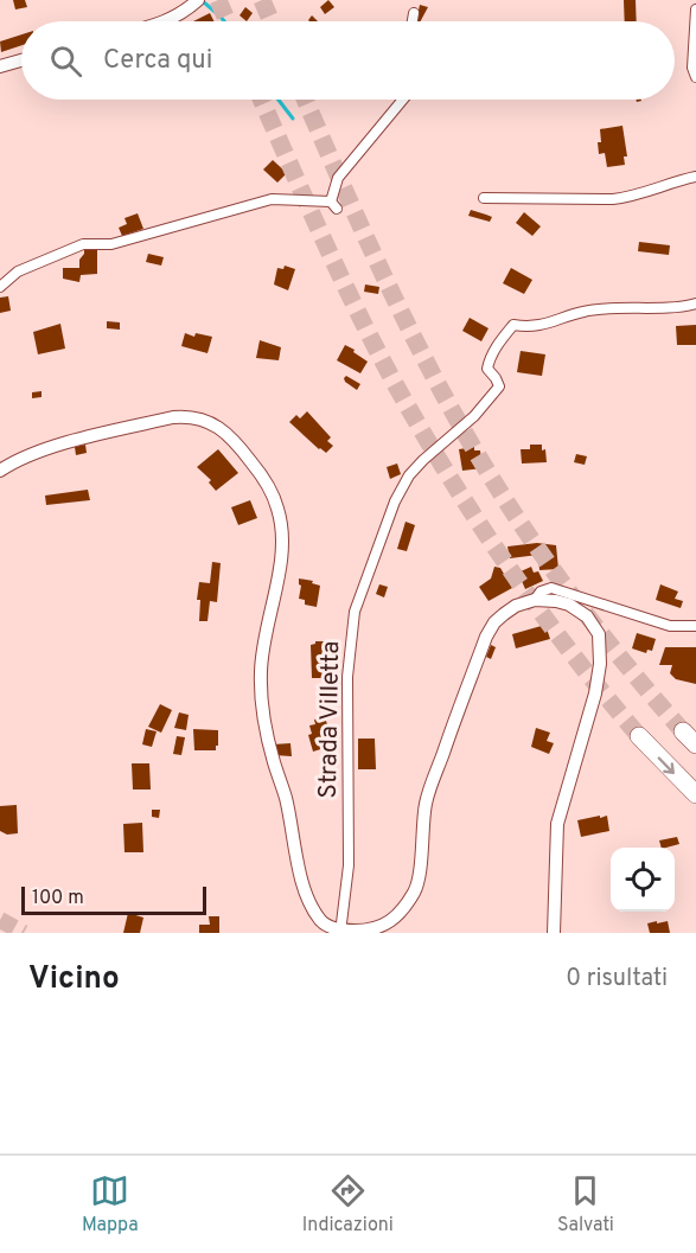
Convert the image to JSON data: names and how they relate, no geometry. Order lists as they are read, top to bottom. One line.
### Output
{"streets":{"street":["Strada Villetta"]},"scale_bar":"100 m","page":{"search":"Cerca qui","scale":"100 m","heading":["Vicino","0 risultati"],"nav":["Mappa","Indicazioni","Salvati"]}}
